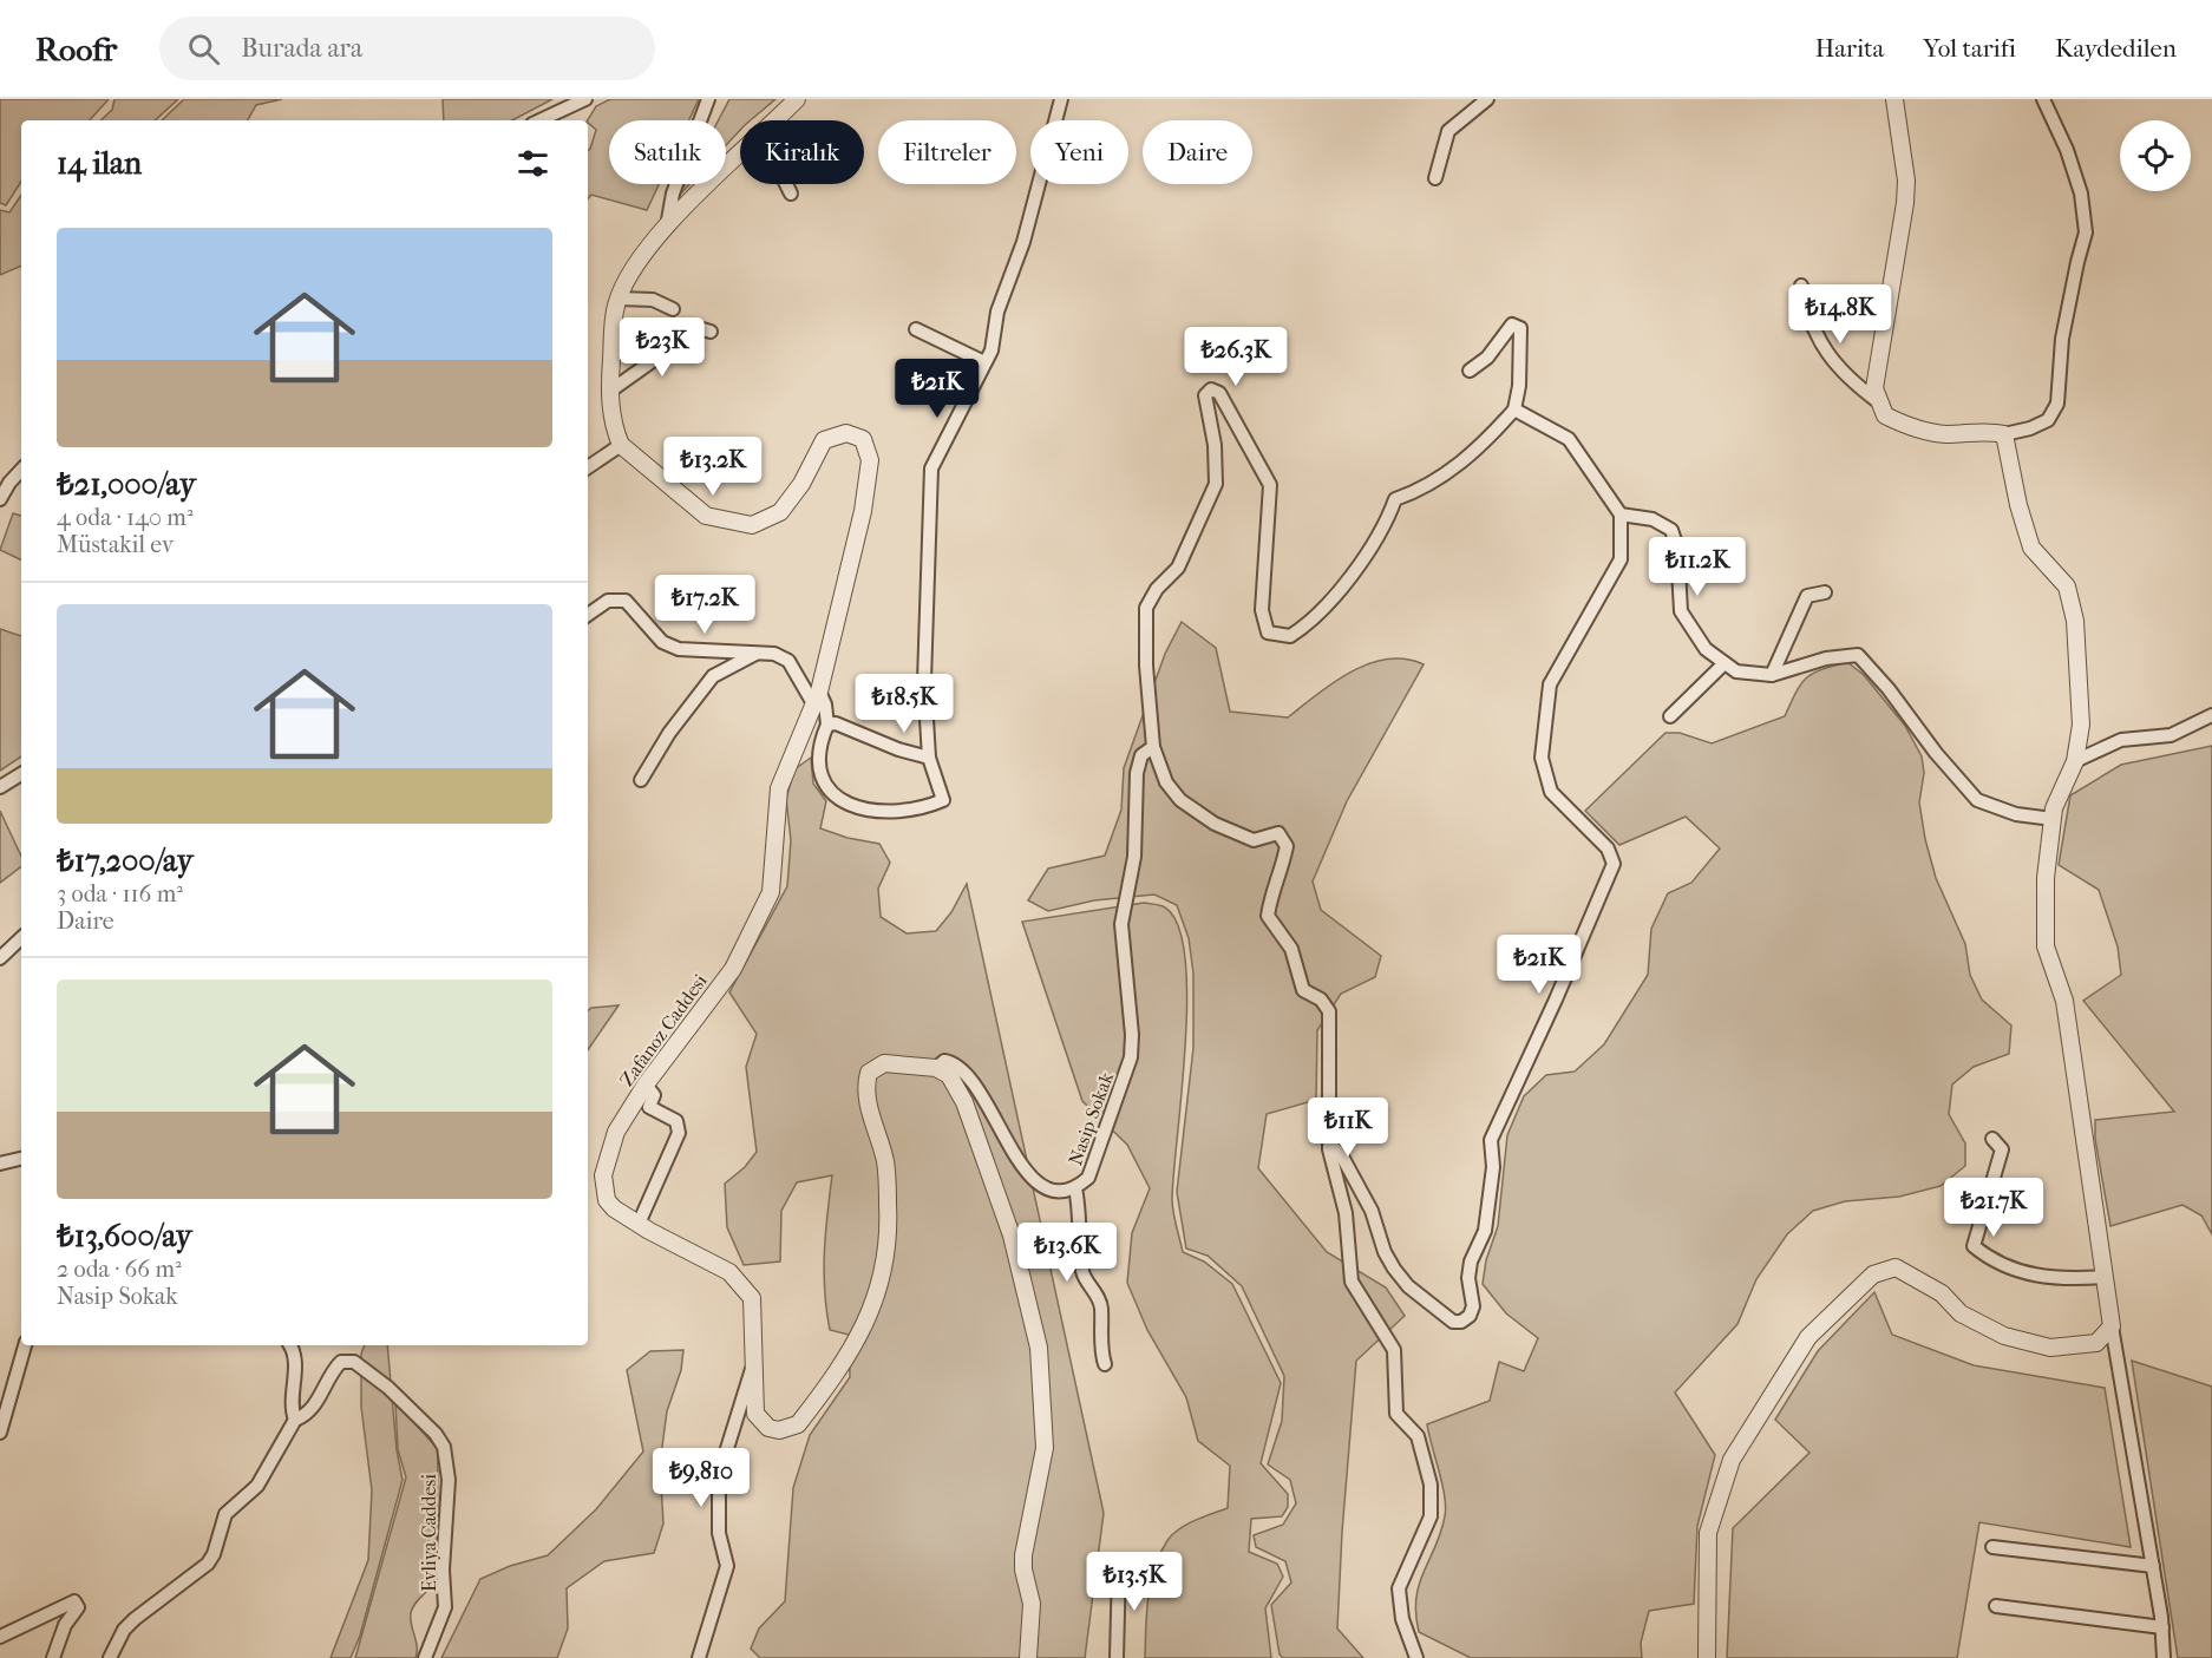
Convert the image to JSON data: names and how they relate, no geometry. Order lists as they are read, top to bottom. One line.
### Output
{"streets":{"street":["Zafanoz Caddesi","Nasip Sokak","Evliya Caddesi"]},"page":{"header":"Roofr","search":"Burada ara","nav":["Harita","Yol tarifi","Kaydedilen"],"chip":["Satılık","Kiralık","Filtreler","Yeni","Daire"],"heading":"14 ilan","list":[{"name":"₺21,000/ay","note":"4 oda · 140 m² · Müstakil ev"},{"name":"₺17,200/ay","note":"3 oda · 116 m² · Daire"},{"name":"₺13,600/ay","note":"2 oda · 66 m² · Nasip Sokak"}],"price":["₺14.8K","₺23K","₺26.3K","₺21K","₺13.2K","₺11.2K","₺17.2K","₺18.5K","₺21K","₺11K","₺21.7K","₺13.6K","₺9,810","₺13.5K"]}}
